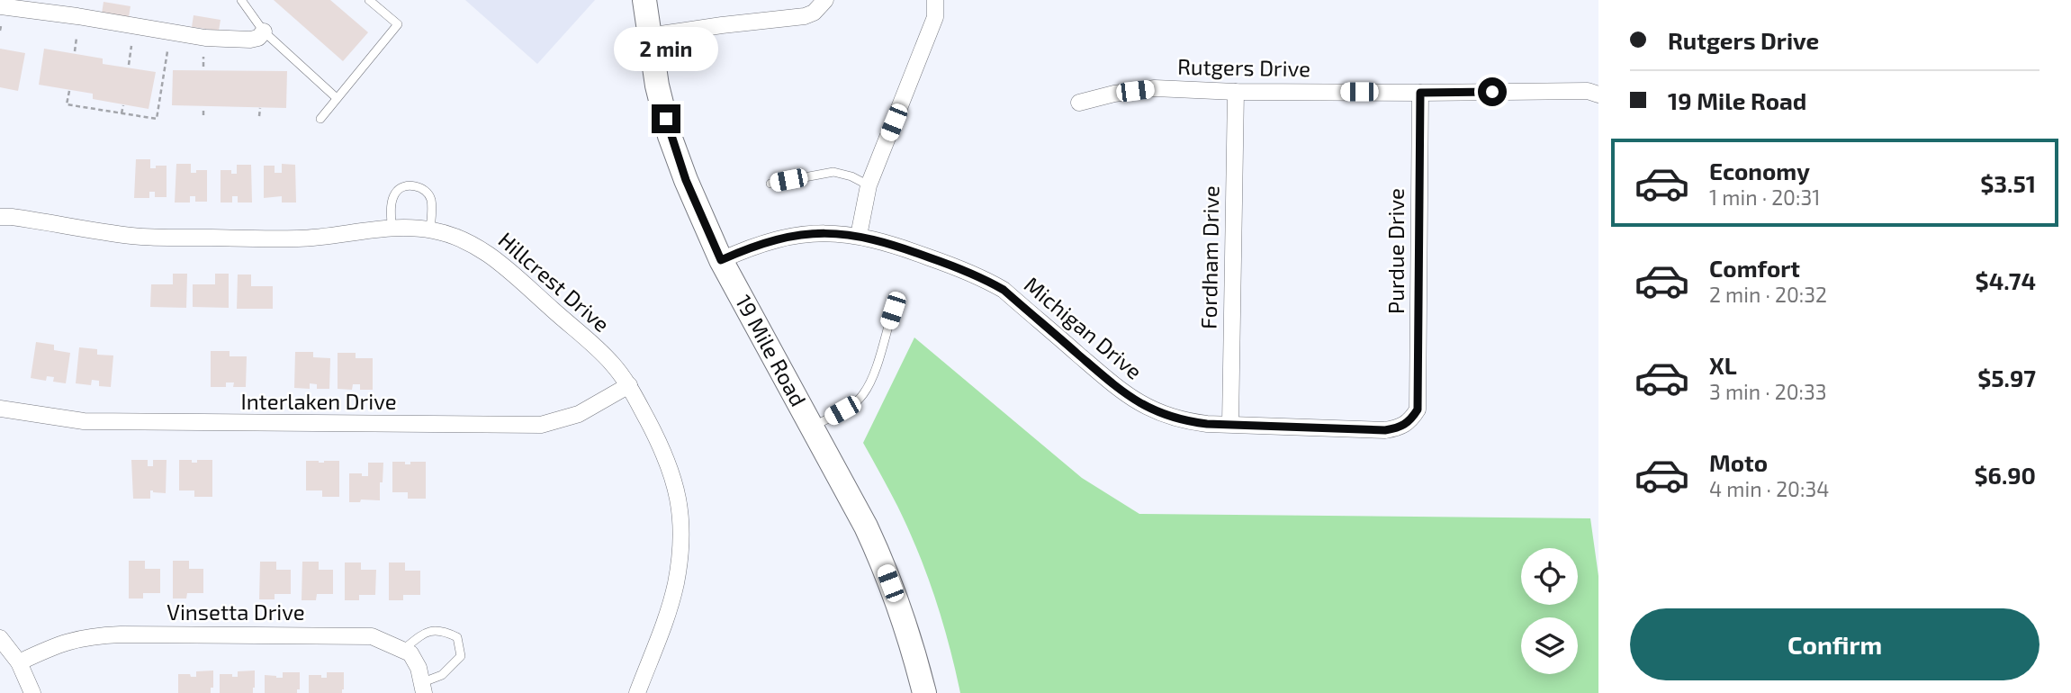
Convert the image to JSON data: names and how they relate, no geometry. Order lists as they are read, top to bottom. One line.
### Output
{"streets":{"street":["Rutgers Drive","Purdue Drive","Fordham Drive","Hillcrest Drive","Michigan Drive","19 Mile Road","Interlaken Drive","Vinsetta Drive"]},"crossings":[["Rutgers Drive","Purdue Drive"],["Rutgers Drive","Fordham Drive"],["Purdue Drive","Michigan Drive"],["Fordham Drive","Michigan Drive"],["Hillcrest Drive","Interlaken Drive"],["Michigan Drive","19 Mile Road"]],"page":{"banner":["Rutgers Drive","19 Mile Road"],"bubble":"2 min","list":[{"name":"Economy","note":"1 min · 20:31","value":"$3.51"},{"name":"Comfort","note":"2 min · 20:32","value":"$4.74"},{"name":"XL","note":"3 min · 20:33","value":"$5.97"},{"name":"Moto","note":"4 min · 20:34","value":"$6.90"}],"buttons":"Confirm"}}
